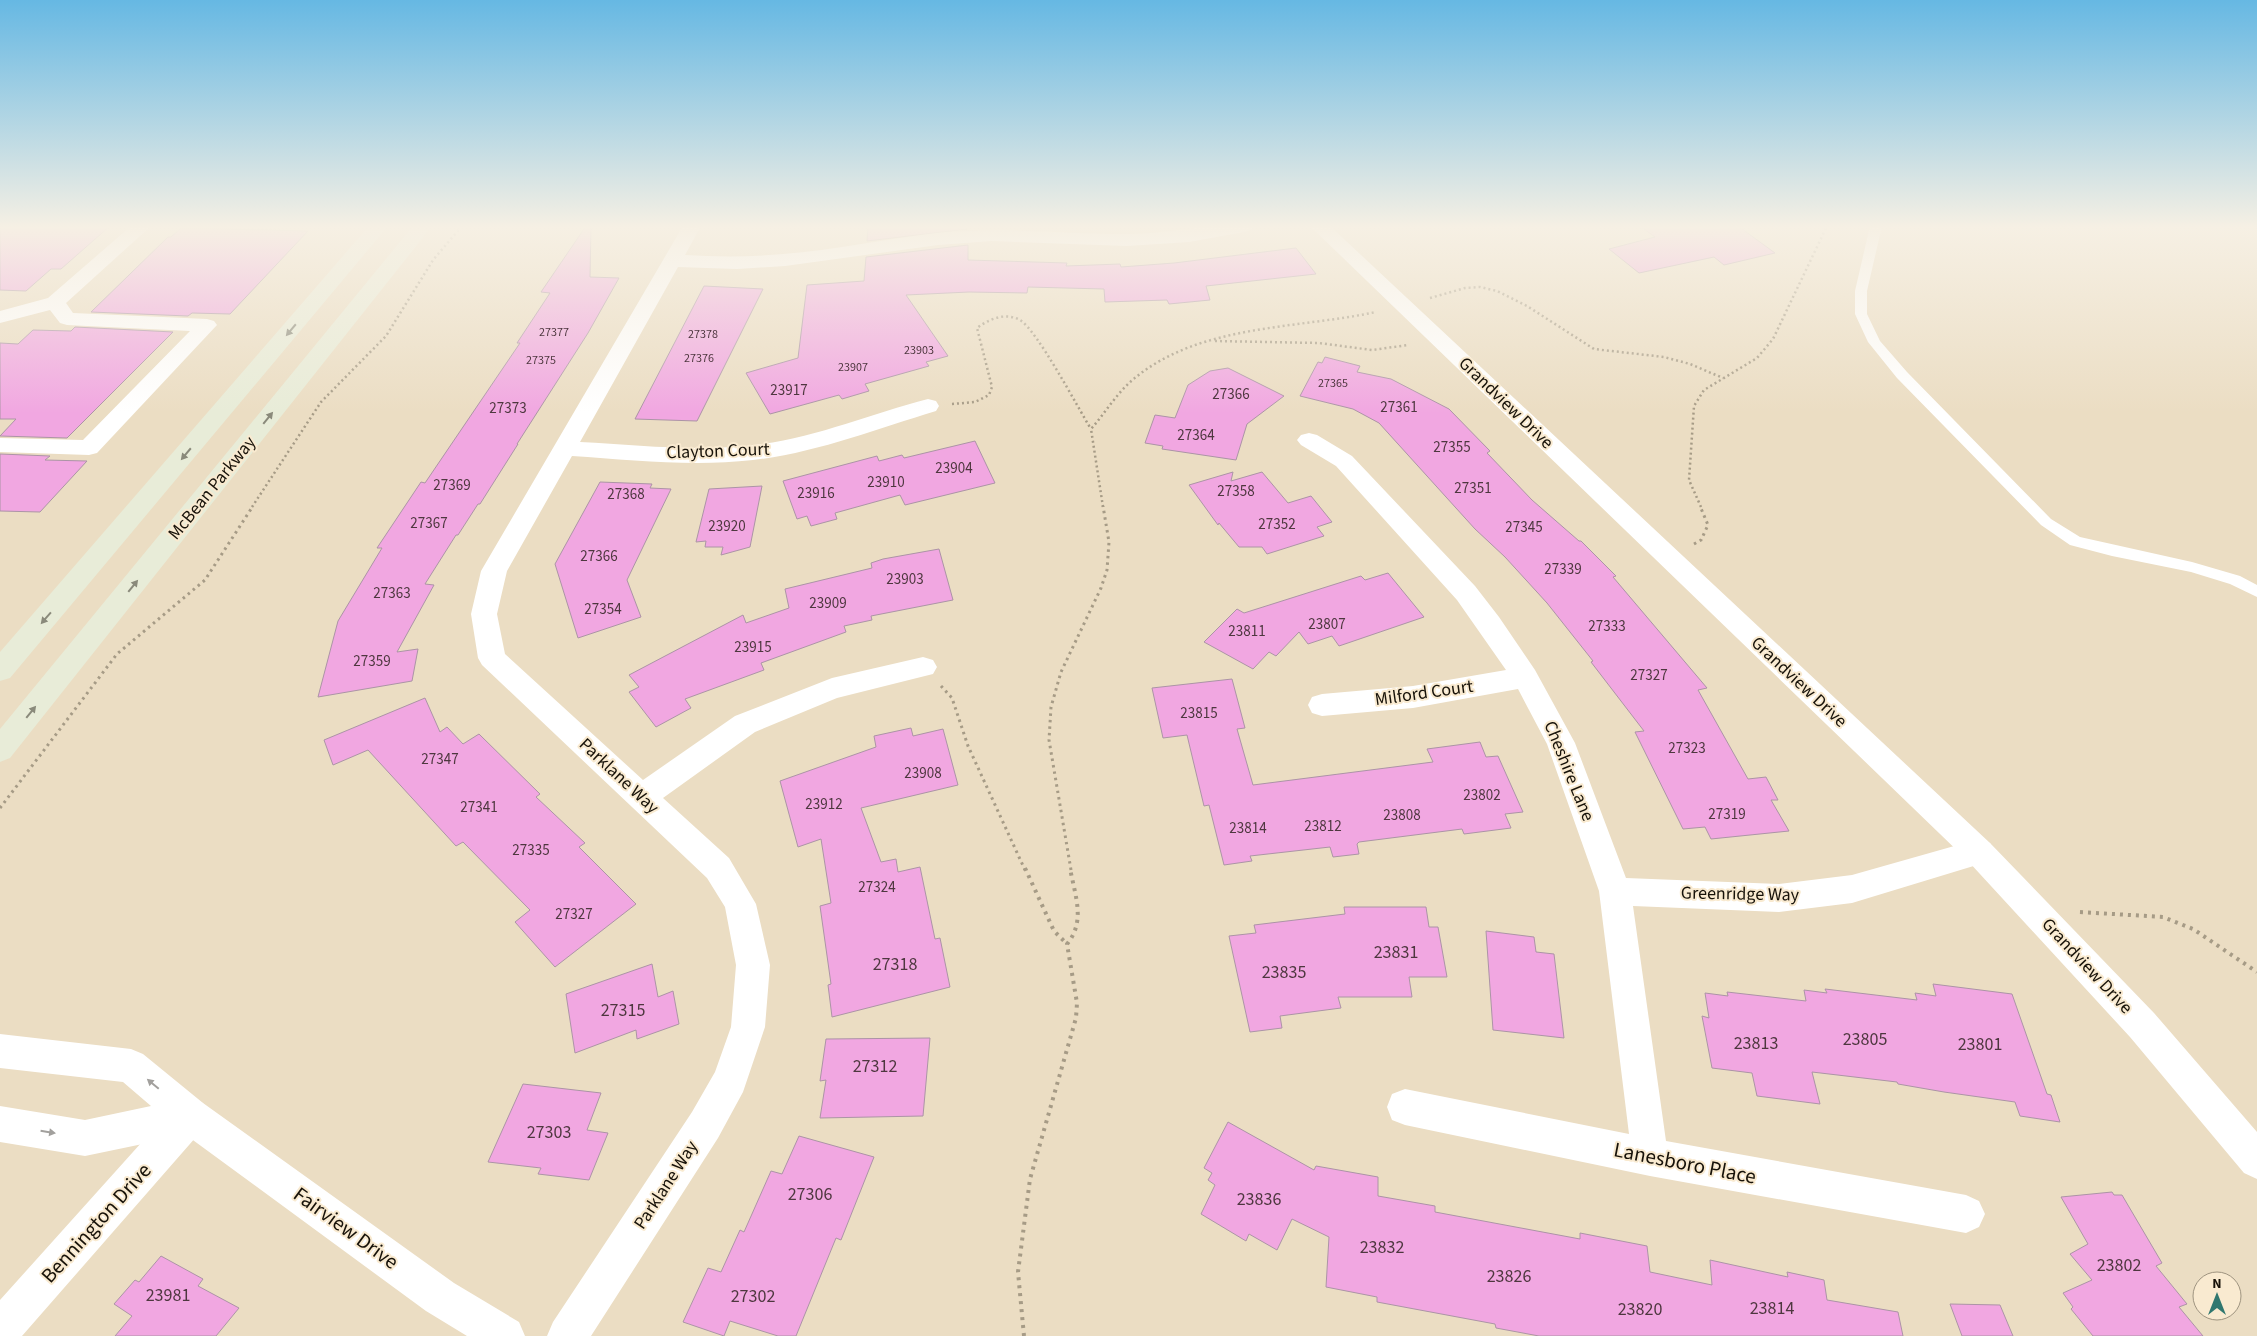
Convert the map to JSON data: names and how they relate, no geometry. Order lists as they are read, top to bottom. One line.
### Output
{"streets":{"main road":["McBean Parkway"],"street":["Grandview Drive","Clayton Court","Milford Court","Cheshire Lane","Parklane Way","Greenridge Way","Lanesboro Place","Bennington Drive","Fairview Drive"]},"crossings":[["Grandview Drive","Greenridge Way"],["Clayton Court","Parklane Way"],["Milford Court","Cheshire Lane"],["Cheshire Lane","Greenridge Way"],["Cheshire Lane","Lanesboro Place"],["Bennington Drive","Fairview Drive"]],"house_numbers":["27377","27378","23903","27376","27375","23907","27365","23917","27366","27361","27373","27364","27355","23904","23910","27369","27351","27358","23916","27368","27367","27352","23920","27345","27366","27339","23903","27363","23909","27354","23807","27333","23811","23915","27359","27327","23815","27323","27347","23908","23802","23912","27341","27319","23808","23812","23814","27335","27324","27327","23831","27318","23835","27315","23805","23813","23801","27312","27303","27306","23836","23832","23802","23826","23981","27302","23814","23820"],"north":"top"}
